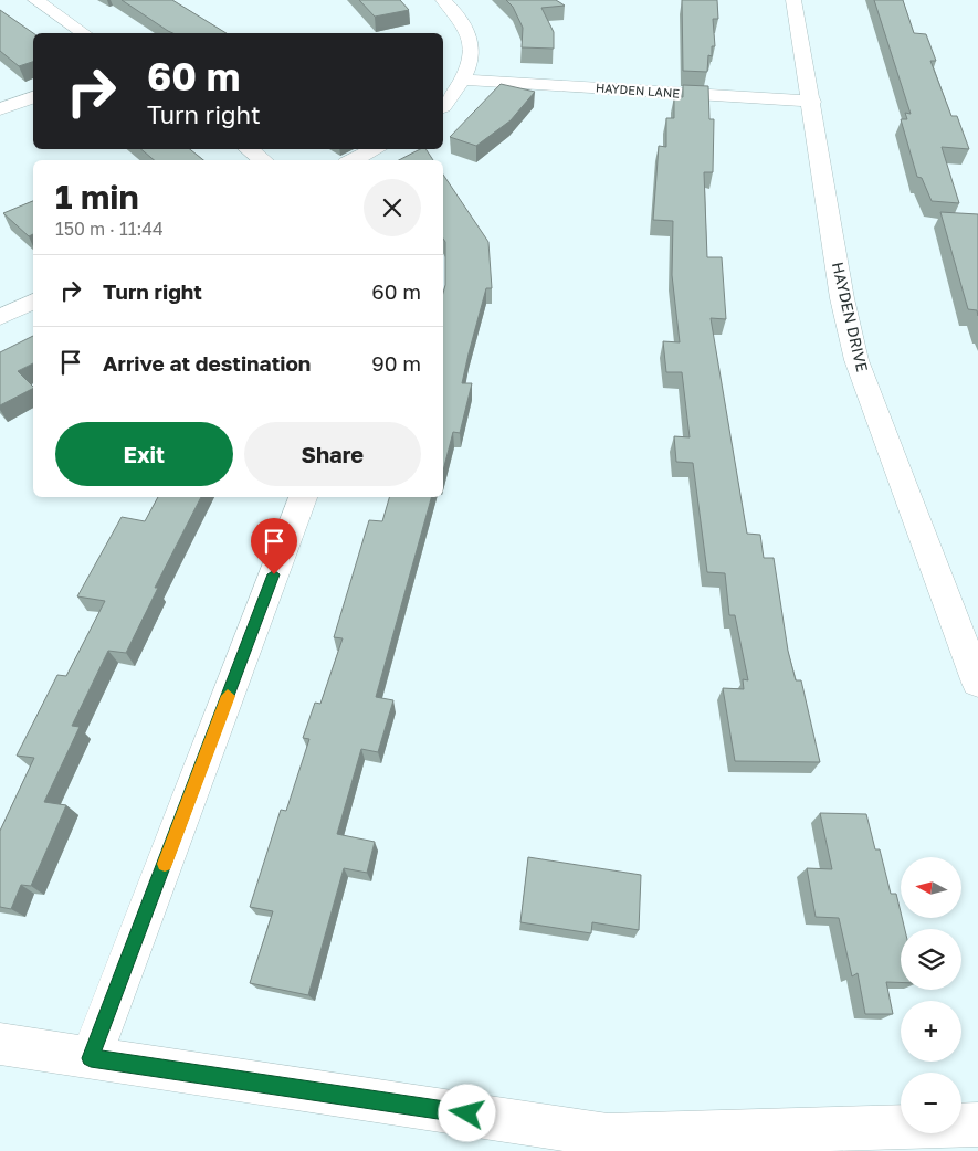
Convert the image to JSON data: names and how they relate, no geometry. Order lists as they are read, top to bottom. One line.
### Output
{"streets":{"street":["HAYDEN LANE","HAYDEN DRIVE"]},"crossings":[["HAYDEN LANE","HAYDEN DRIVE"]],"north":"left","page":{"turn":["60 m","Turn right"],"heading":["1 min","150 m · 11:44"],"list":[{"name":"Turn right","value":"60 m"},{"name":"Arrive at destination","value":"90 m"}],"buttons":["Exit","Share"],"map_buttons":["+","−"]}}
